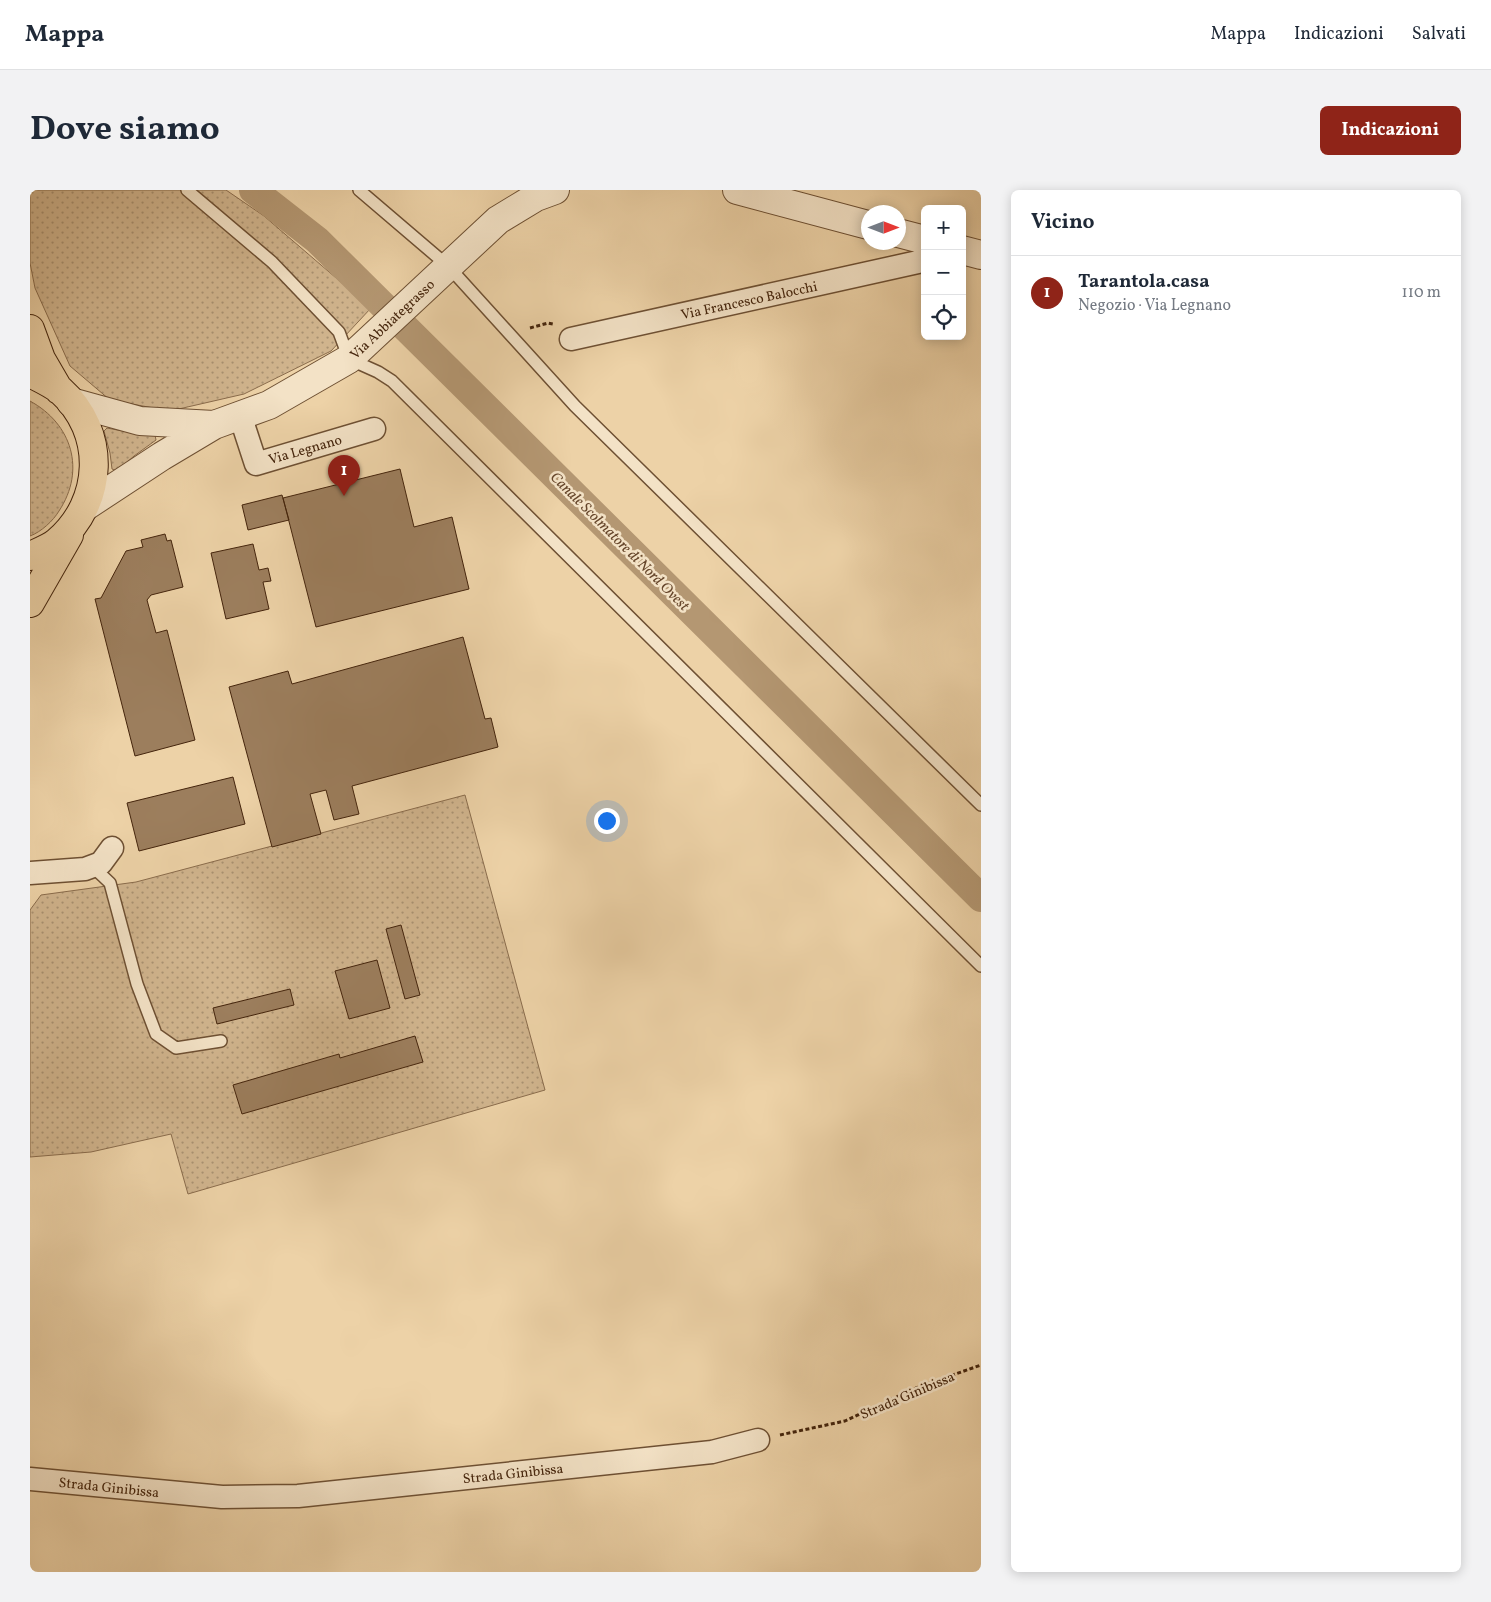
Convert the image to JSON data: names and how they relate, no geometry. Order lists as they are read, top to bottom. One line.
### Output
{"streets":{"street":["Via Francesco Balocchi","Via Abbiategrasso","Via Legnano","Strada Ginibissa"]},"crossings":[["Via Abbiategrasso","Via Legnano"]],"water":["Canale Scolmatore di Nord Ovest"],"north":"right","page":{"header":"Mappa","nav":["Mappa","Indicazioni","Salvati"],"title":"Dove siamo","buttons":"Indicazioni","heading":"Vicino","map_buttons":["+","−"],"list":[{"mark":"1","name":"Tarantola.casa","note":"Negozio · Via Legnano","value":"110 m"}],"pins":"1"}}
